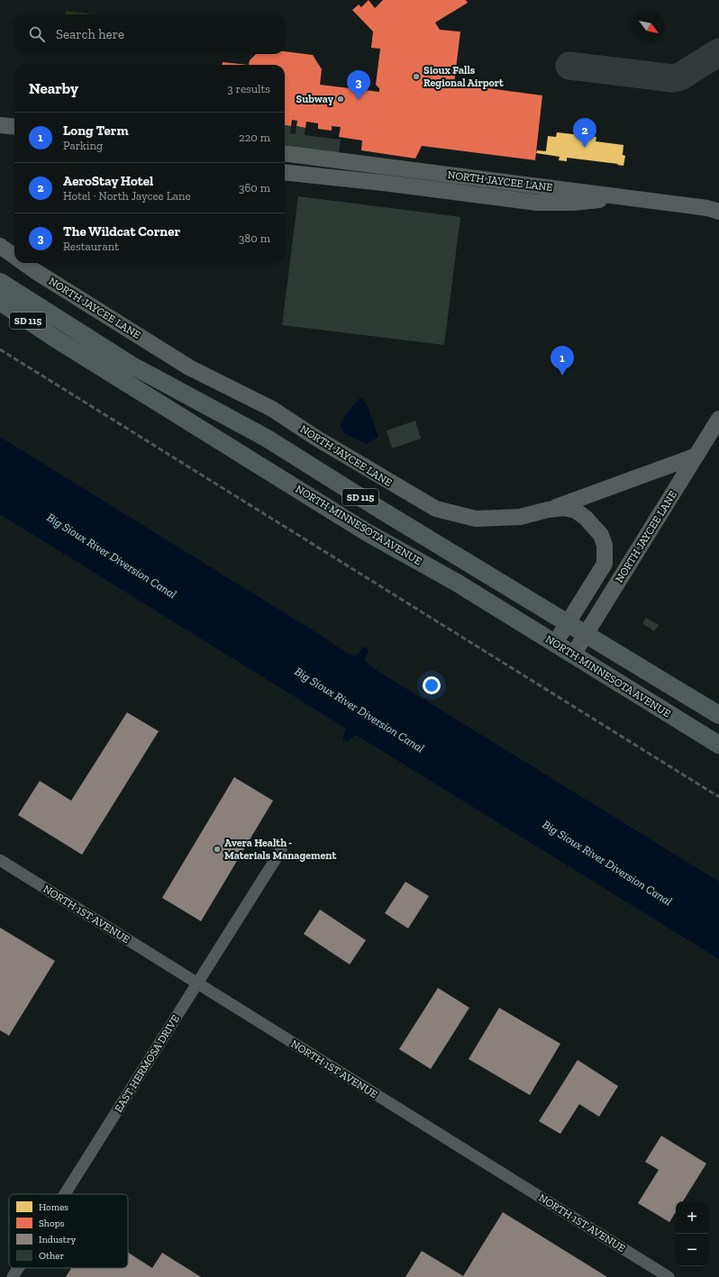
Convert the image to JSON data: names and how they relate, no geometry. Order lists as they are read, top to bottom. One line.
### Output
{"streets":{"main road":["NORTH JAYCEE LANE","SD 115","NORTH MINNESOTA AVENUE"],"street":["NORTH 1ST AVENUE","EAST HERMOSA DRIVE"]},"crossings":[["NORTH JAYCEE LANE","SD 115"],["NORTH JAYCEE LANE","NORTH MINNESOTA AVENUE"],["NORTH 1ST AVENUE","EAST HERMOSA DRIVE"]],"water":["Big Sioux River Diversion Canal"],"places":["Sioux Falls Regional Airport","Subway","Avera Health - Materials Management"],"legend":["Homes","Shops","Industry","Other"],"north":"bottom right","page":{"search":"Search here","heading":["Nearby","3 results"],"pins":["3","2","1"],"list":[{"mark":"1","name":"Long Term","note":"Parking","value":"220 m"},{"mark":"2","name":"AeroStay Hotel","note":"Hotel · North Jaycee Lane","value":"360 m"},{"mark":"3","name":"The Wildcat Corner","note":"Restaurant","value":"380 m"}],"map_buttons":["+","−"]}}
